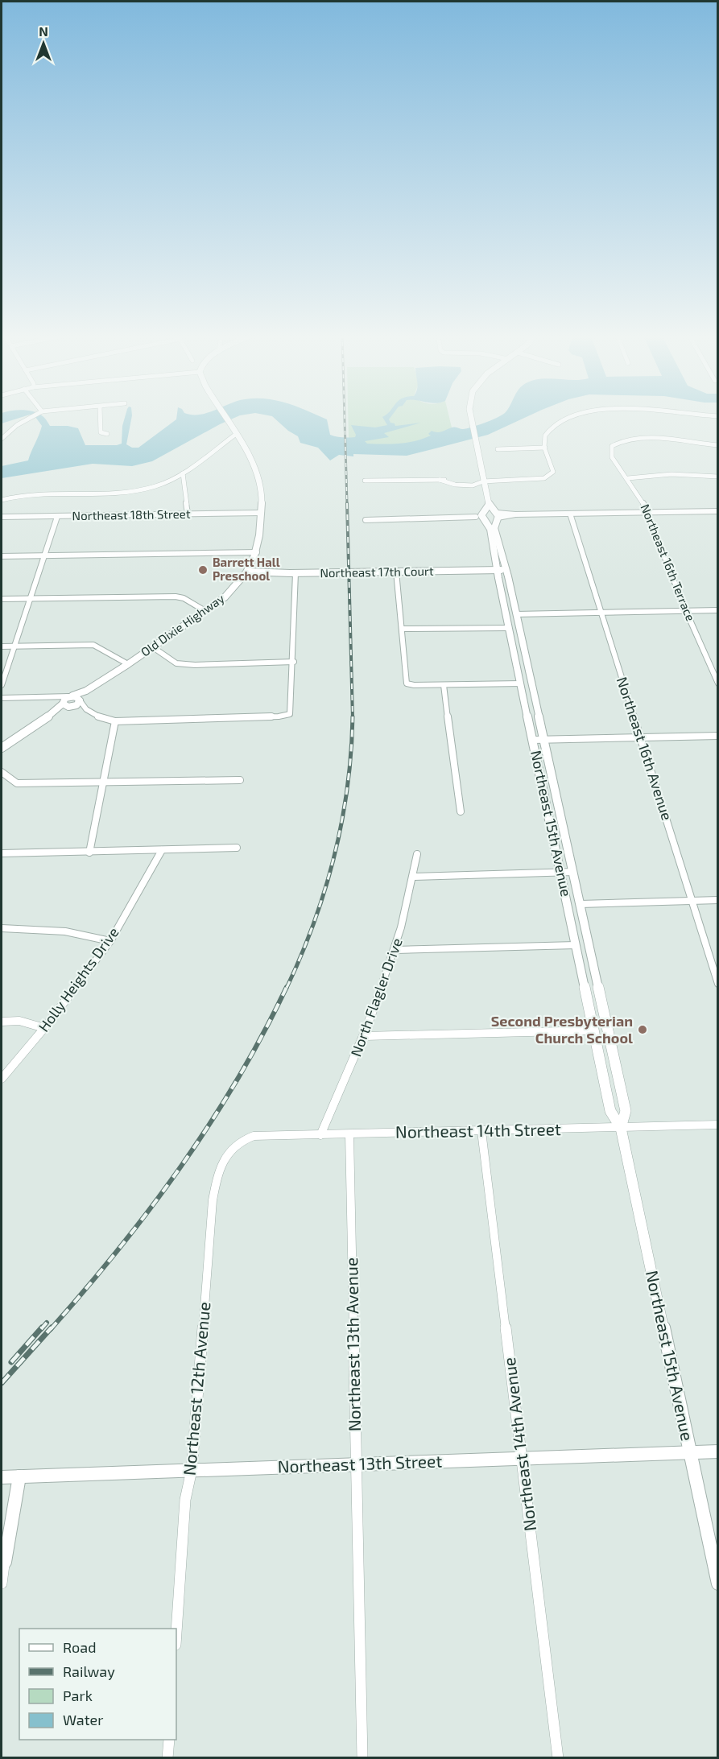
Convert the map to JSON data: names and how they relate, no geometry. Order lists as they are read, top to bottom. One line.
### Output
{"streets":{"street":["Northeast 18th Street","Northeast 16th Terrace","Northeast 17th Court","Old Dixie Highway","Northeast 16th Avenue","Northeast 15th Avenue","Holly Heights Drive","North Flagler Drive","Northeast 14th Street","Northeast 13th Avenue","Northeast 12th Avenue","Northeast 14th Avenue","Northeast 13th Street"]},"crossings":[["Northeast 18th Street","Old Dixie Highway"],["Northeast 17th Court","Old Dixie Highway"],["Northeast 17th Court","Northeast 15th Avenue"],["Northeast 15th Avenue","Northeast 14th Street"],["Northeast 15th Avenue","Northeast 13th Street"],["North Flagler Drive","Northeast 14th Street"],["Northeast 14th Street","Northeast 13th Avenue"],["Northeast 14th Street","Northeast 12th Avenue"],["Northeast 14th Street","Northeast 14th Avenue"],["Northeast 13th Avenue","Northeast 13th Street"],["Northeast 12th Avenue","Northeast 13th Street"],["Northeast 14th Avenue","Northeast 13th Street"]],"places":["Barrett Hall Preschool","Second Presbyterian Church School"],"legend":["Road","Railway","Park","Water"],"north":"top"}
